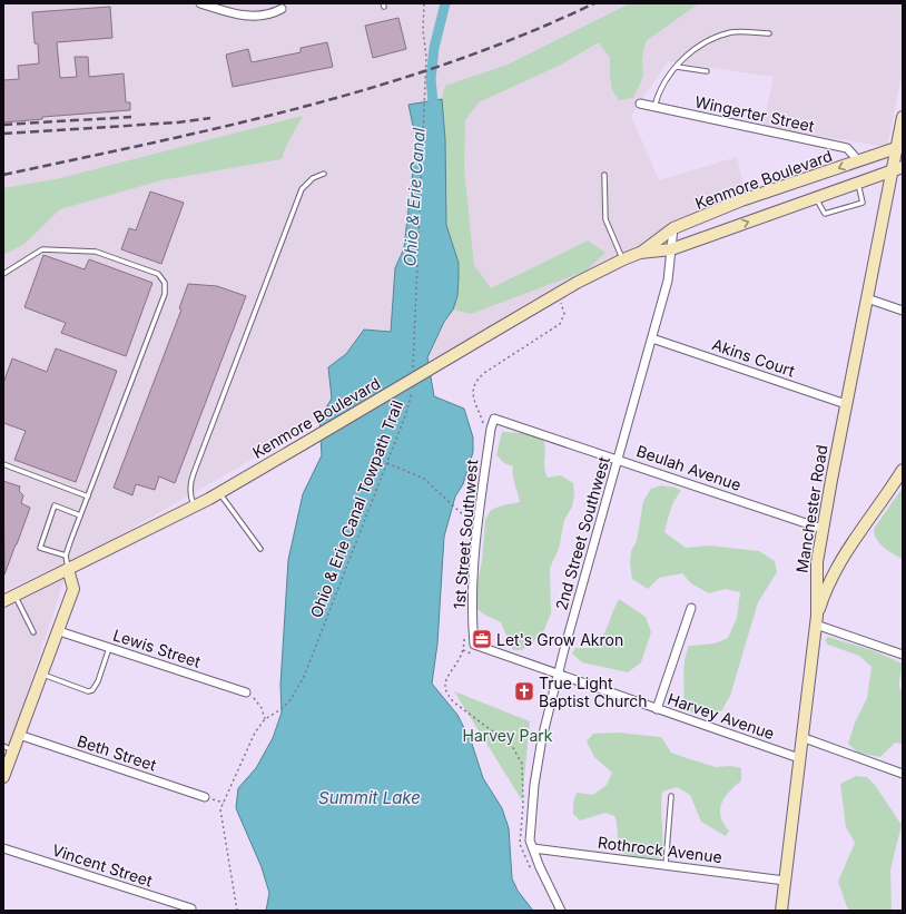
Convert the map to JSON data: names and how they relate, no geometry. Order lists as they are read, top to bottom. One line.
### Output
{"streets":{"main road":["Kenmore Boulevard","Manchester Road"],"street":["Wingerter Street","Akins Court","Beulah Avenue","2nd Street Southwest","1st Street Southwest","Lewis Street","Harvey Avenue","Beth Street","Rothrock Avenue","Vincent Street"],"path":["Ohio & Erie Canal Towpath Trail"]},"crossings":[["Wingerter Street","Kenmore Boulevard"],["Kenmore Boulevard","Manchester Road"],["Kenmore Boulevard","2nd Street Southwest"],["Akins Court","Manchester Road"],["Akins Court","2nd Street Southwest"],["Beulah Avenue","Manchester Road"],["Beulah Avenue","2nd Street Southwest"],["Beulah Avenue","1st Street Southwest"],["Manchester Road","Harvey Avenue"],["Manchester Road","Rothrock Avenue"],["2nd Street Southwest","Harvey Avenue"],["2nd Street Southwest","Rothrock Avenue"],["1st Street Southwest","Harvey Avenue"]],"water":["Ohio & Erie Canal","Summit Lake"],"parks":["Harvey Park"],"places":{"office":["Let's Grow Akron"],"church":["True Light Baptist Church"]}}
